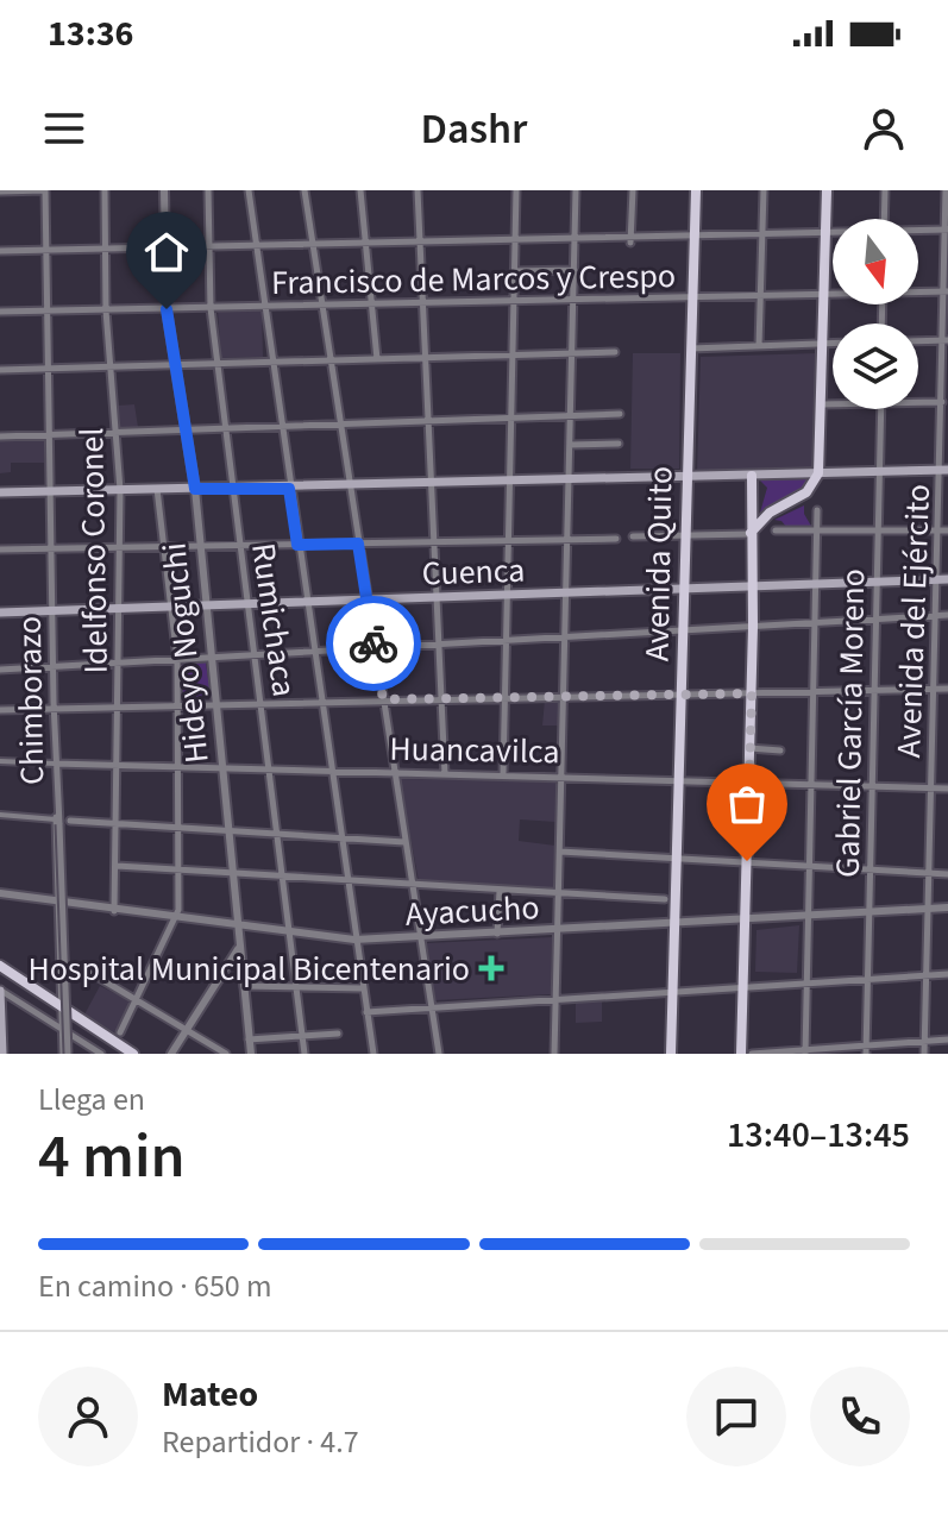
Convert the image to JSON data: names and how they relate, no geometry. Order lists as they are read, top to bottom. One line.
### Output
{"streets":{"main road":["Avenida Quito","Cuenca"],"street":["Francisco de Marcos y Crespo","Idelfonso Coronel","Rumichaca","Avenida del Ejército","Hideyo Noguchi","Chimborazo","Gabriel García Moreno","Huancavilca","Ayacucho"]},"crossings":[["Francisco de Marcos y Crespo","Idelfonso Coronel"],["Francisco de Marcos y Crespo","Avenida Quito"],["Francisco de Marcos y Crespo","Rumichaca"],["Francisco de Marcos y Crespo","Avenida del Ejército"],["Francisco de Marcos y Crespo","Hideyo Noguchi"],["Francisco de Marcos y Crespo","Chimborazo"],["Idelfonso Coronel","Cuenca"],["Idelfonso Coronel","Huancavilca"],["Idelfonso Coronel","Ayacucho"],["Avenida Quito","Cuenca"],["Avenida Quito","Huancavilca"],["Avenida Quito","Ayacucho"],["Cuenca","Rumichaca"],["Cuenca","Avenida del Ejército"],["Cuenca","Hideyo Noguchi"],["Cuenca","Chimborazo"],["Cuenca","Gabriel García Moreno"],["Rumichaca","Huancavilca"],["Rumichaca","Ayacucho"],["Avenida del Ejército","Huancavilca"],["Avenida del Ejército","Ayacucho"],["Hideyo Noguchi","Huancavilca"],["Hideyo Noguchi","Ayacucho"],["Chimborazo","Huancavilca"],["Chimborazo","Ayacucho"],["Gabriel García Moreno","Huancavilca"],["Gabriel García Moreno","Ayacucho"]],"places":{"health":["Hospital Municipal Bicentenario"]},"north":"bottom","page":{"status":"13:36","header":"Dashr","heading":["4 min","Llega en","13:40–13:45"],"panel":["Mateo","Repartidor · 4.7"],"bar":"En camino · 650 m"}}
